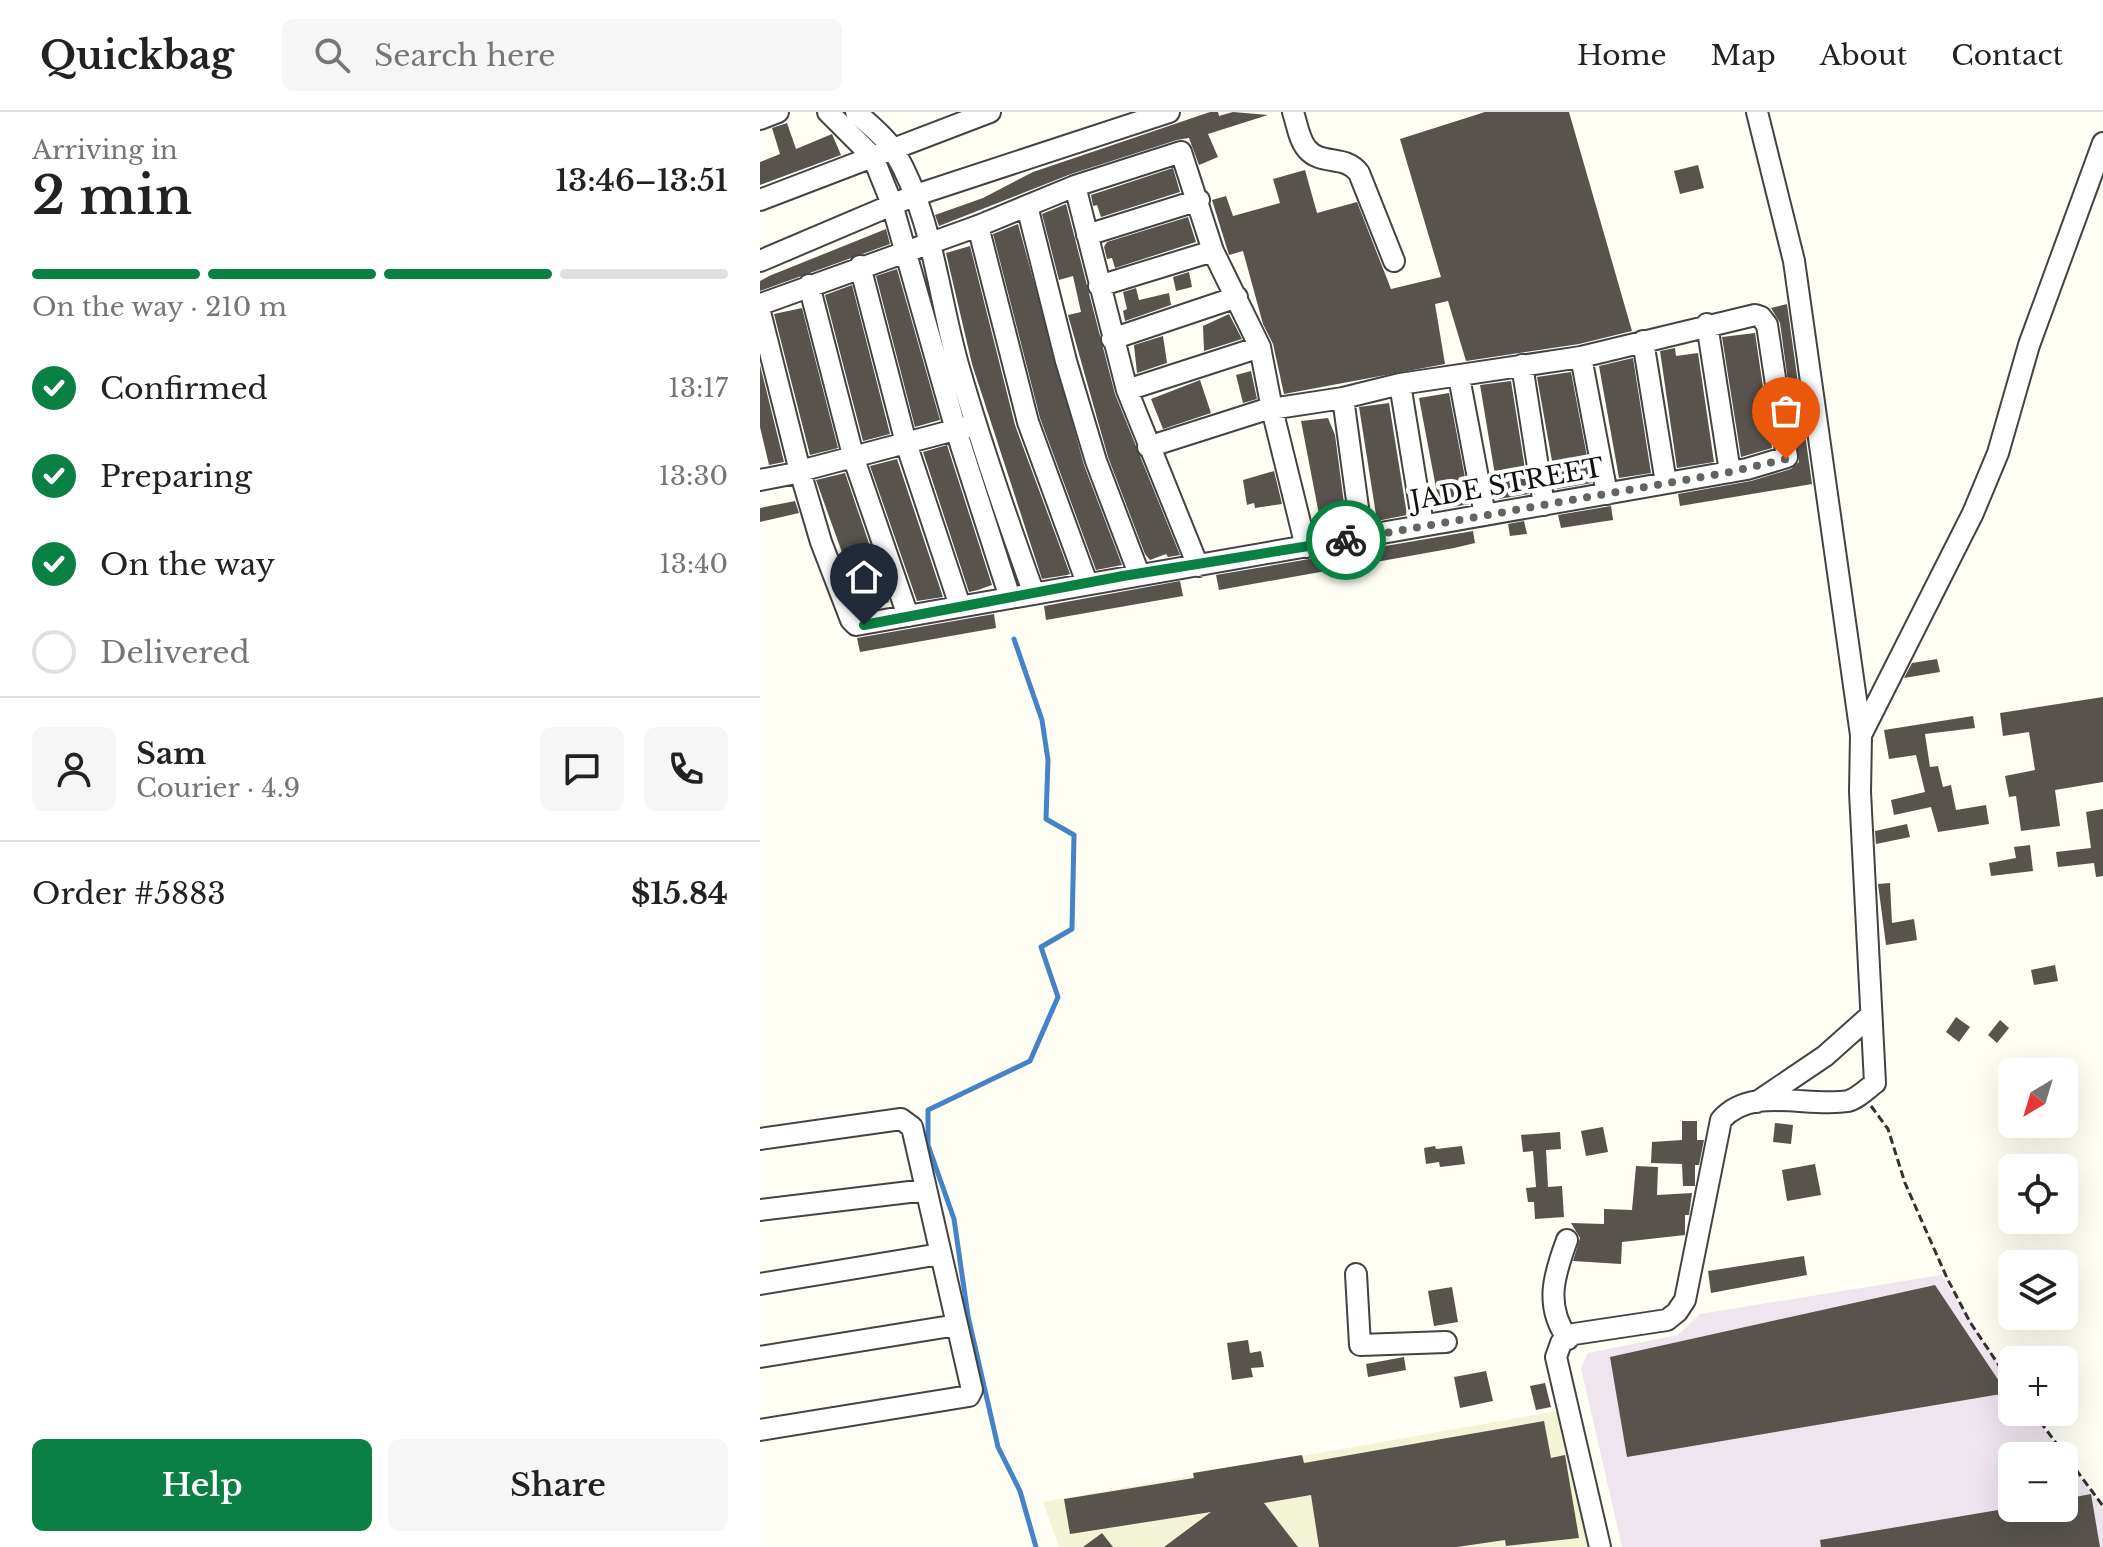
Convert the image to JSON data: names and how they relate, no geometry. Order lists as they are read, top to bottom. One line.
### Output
{"streets":{"street":["JADE STREET"]},"north":"bottom left","page":{"header":"Quickbag","search":"Search here","nav":["Home","Map","About","Contact"],"heading":["2 min","Arriving in","13:46–13:51"],"panel":["Sam","Courier · 4.9","Order #5883","$15.84"],"bar":"On the way · 210 m","list":[["Confirmed","13:17"],["Preparing","13:30"],["On the way","13:40"],"Delivered"],"map_buttons":["+","−"],"buttons":["Help","Share"]}}
